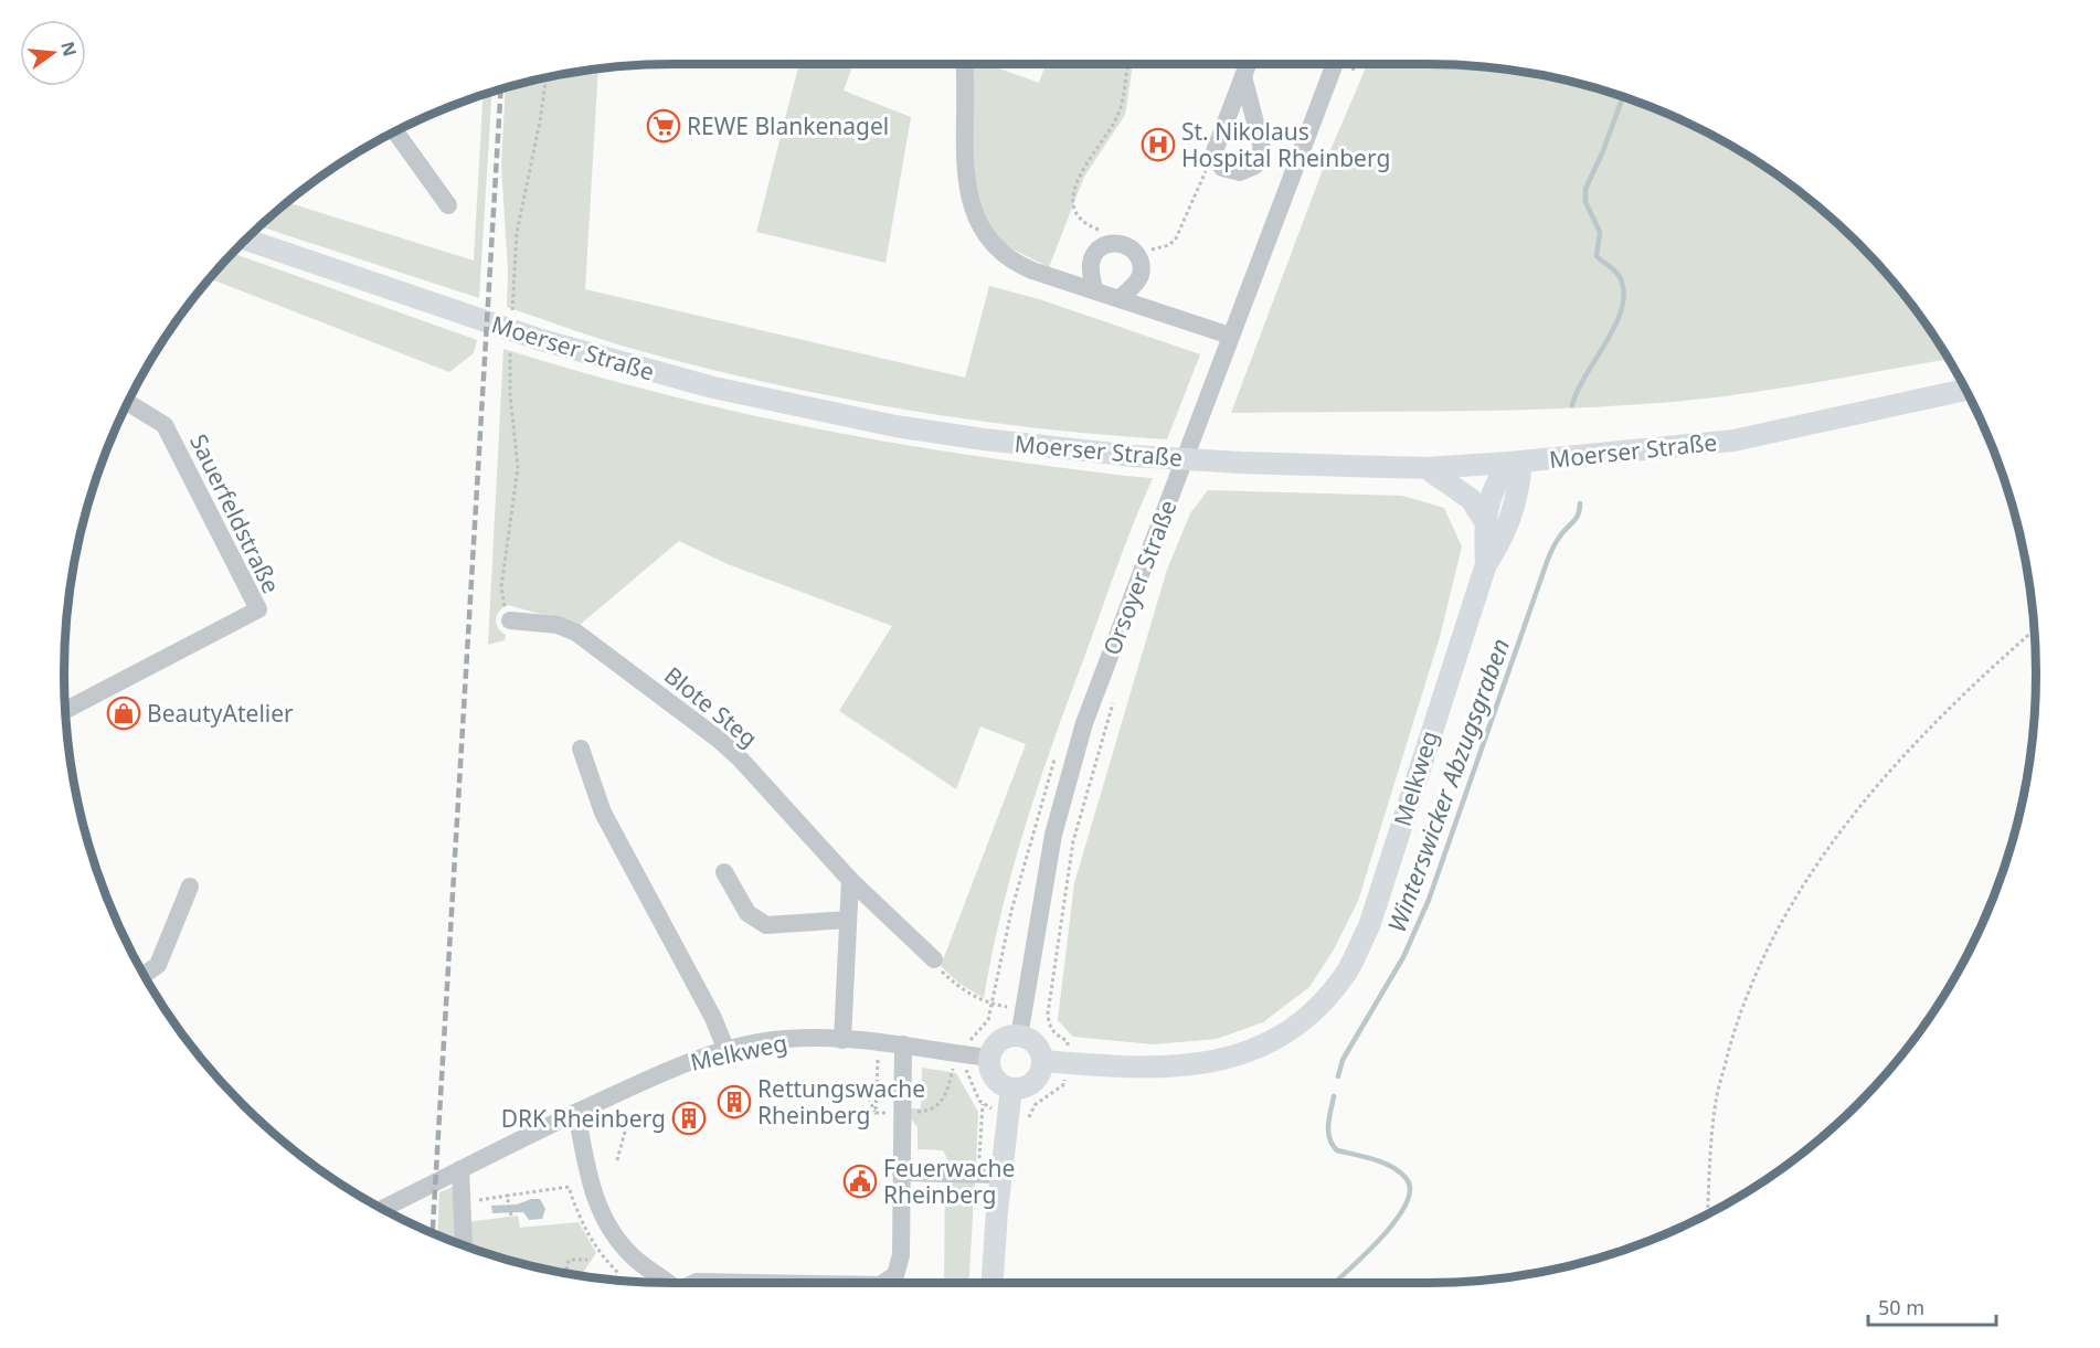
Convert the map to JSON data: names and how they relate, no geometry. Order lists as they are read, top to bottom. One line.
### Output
{"streets":{"main road":["Moerser Straße","Melkweg"],"street":["Sauerfeldstraße","Orsoyer Straße","Blote Steg"]},"crossings":[["Moerser Straße","Melkweg"],["Orsoyer Straße","Melkweg"]],"water":["Winterswicker Abzugsgraben"],"places":{"supermarket":["REWE Blankenagel"],"hospital":["St. Nikolaus Hospital Rheinberg"],"shop":["BeautyAtelier"],"building":["Rettungswache Rheinberg","DRK Rheinberg"],"public building":["Feuerwache Rheinberg"]},"scale_bar":"50 m","north":"right"}
